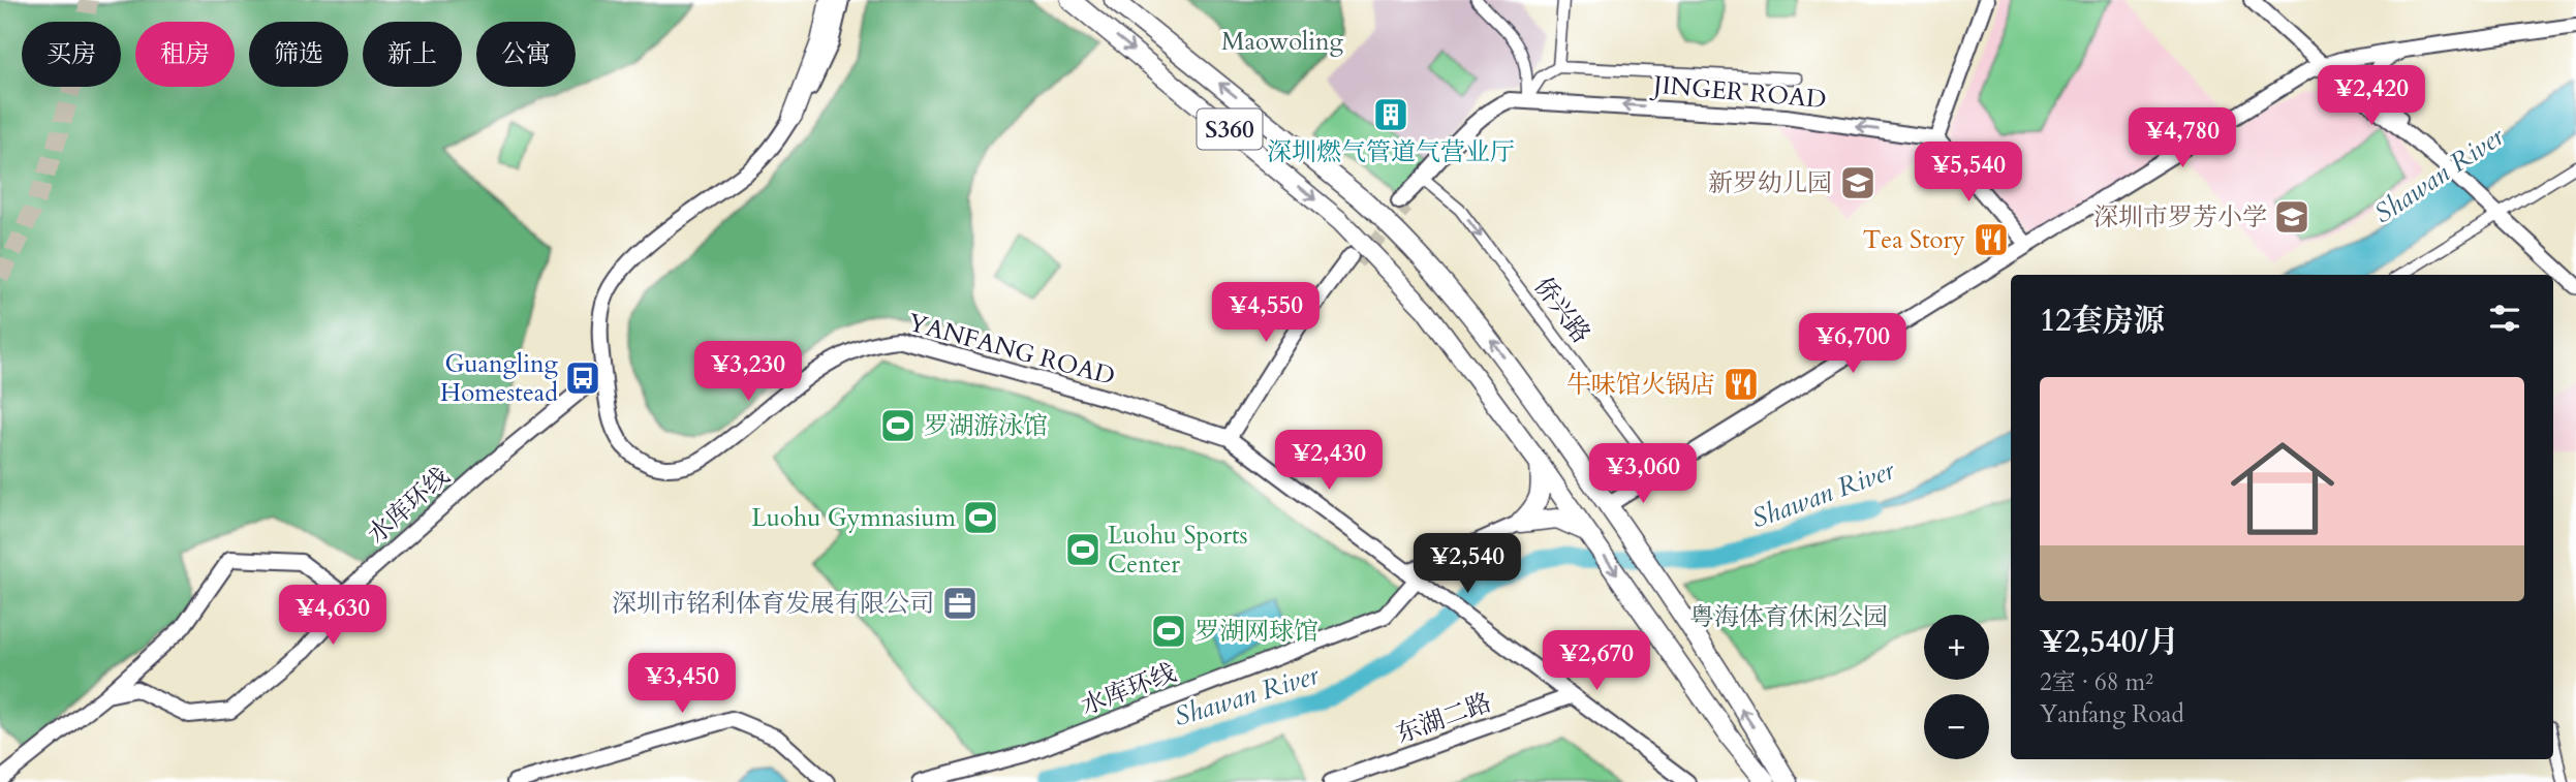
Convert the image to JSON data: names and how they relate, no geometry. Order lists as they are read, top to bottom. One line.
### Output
{"streets":{"highway":["S360"],"street":["JINGER ROAD","侨兴路","YANFANG ROAD","水库环线","东湖二路"]},"crossings":[["JINGER ROAD","侨兴路"],["YANFANG ROAD","水库环线"],["YANFANG ROAD","东湖二路"]],"one_way":["侨兴路"],"water":["Shawan River"],"parks":["Maowoling","粤海体育休闲公园"],"places":{"building":["深圳燃气管道气营业厅"],"school or university":["新罗幼儿园","深圳市罗芳小学"],"restaurant":["Tea Story","牛味馆火锅店"],"bus stop":["Guangling Homestead"],"sports":["罗湖游泳馆","Luohu Gymnasium","Luohu Sports Center","罗湖网球馆"],"office":["深圳市铭利体育发展有限公司"]},"page":{"chip":["买房","租房","筛选","新上","公寓"],"price":["¥2,420","¥4,780","¥5,540","¥4,550","¥6,700","¥3,230","¥2,430","¥3,060","¥2,540","¥4,630","¥2,670","¥3,450"],"heading":"12套房源","list":[{"name":"¥2,540/月","note":"2室 · 68 m² · Yanfang Road"}],"map_buttons":["+","−"]}}
